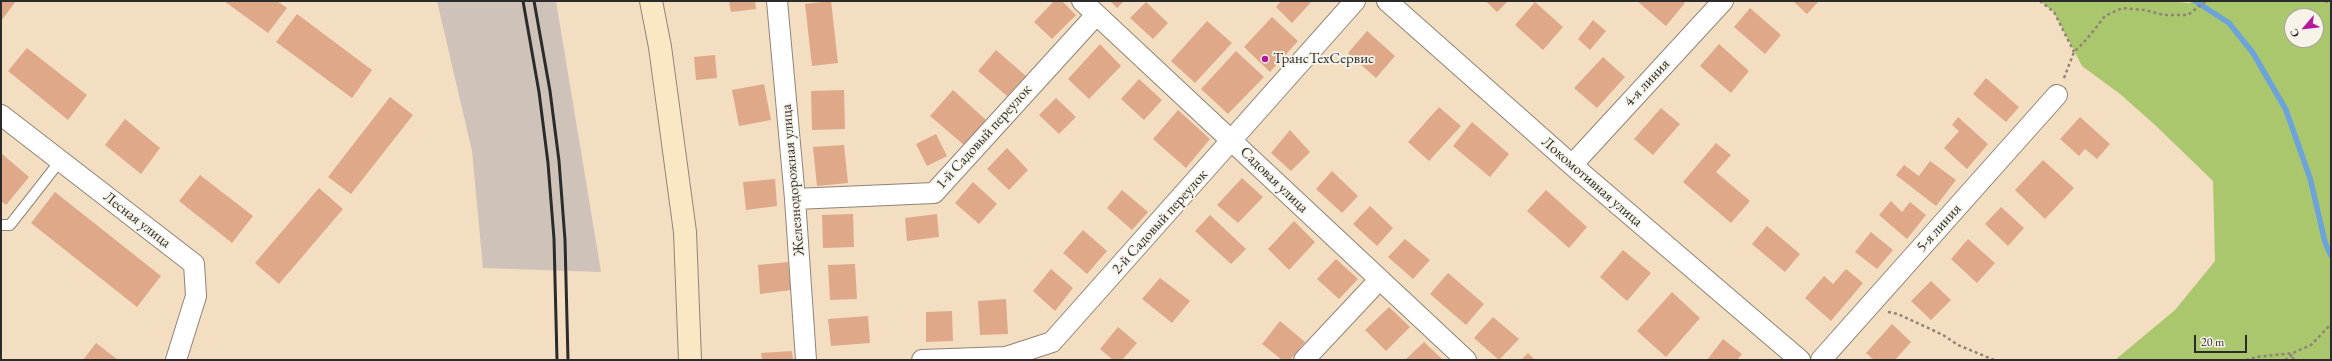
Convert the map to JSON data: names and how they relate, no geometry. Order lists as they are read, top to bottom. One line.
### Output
{"streets":{"street":["4-я линия","1-й Садовый переулок","Железнодорожная улица","Садовая улица","Локомотивная улица","Лесная улица","2-й Садовый переулок","5-я линия"]},"crossings":[["4-я линия","Локомотивная улица"],["1-й Садовый переулок","Железнодорожная улица"],["1-й Садовый переулок","Садовая улица"],["Садовая улица","2-й Садовый переулок"]],"places":["ТрансТехСервис"],"scale_bar":"20 m","north":"bottom left"}
